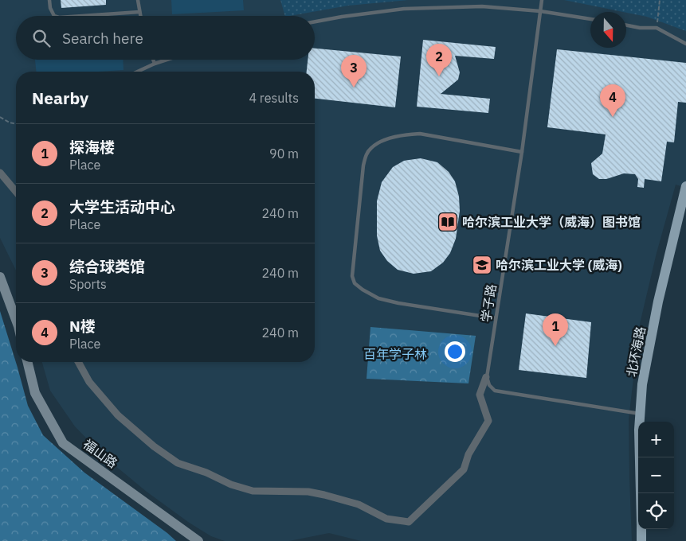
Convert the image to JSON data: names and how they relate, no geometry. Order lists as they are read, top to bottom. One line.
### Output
{"streets":{"main road":["北环海路","福山路"],"lane":["学子路"]},"crossings":[["学子路","北环海路"]],"parks":["百年学子林"],"places":{"library":["哈尔滨工业大学（威海）图书馆"],"school or university":["哈尔滨工业大学 (威海)"]},"north":"bottom","page":{"search":"Search here","pins":["2","3","4","1"],"heading":["Nearby","4 results"],"list":[{"mark":"1","name":"探海楼","note":"Place","value":"90 m"},{"mark":"2","name":"大学生活动中心","note":"Place","value":"240 m"},{"mark":"3","name":"综合球类馆","note":"Sports","value":"240 m"},{"mark":"4","name":"N楼","note":"Place","value":"240 m"}],"map_buttons":["+","−"]}}
